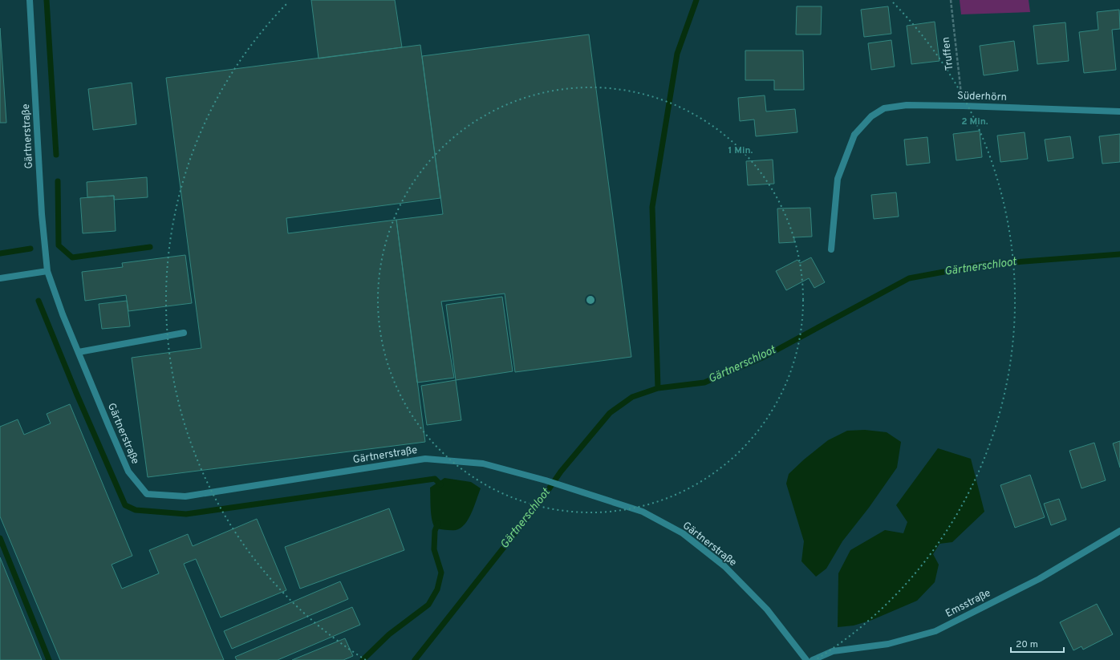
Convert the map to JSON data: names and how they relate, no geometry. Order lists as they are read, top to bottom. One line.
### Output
{"streets":{"street":["Süderhörn","Gärtnerstraße","Emsstraße"],"path":["Truffen"]},"crossings":[["Truffen","Süderhörn"]],"water":["Gärtnerschloot"],"scale_bar":"20 m","rings":["2 Min.","1 Min."]}
